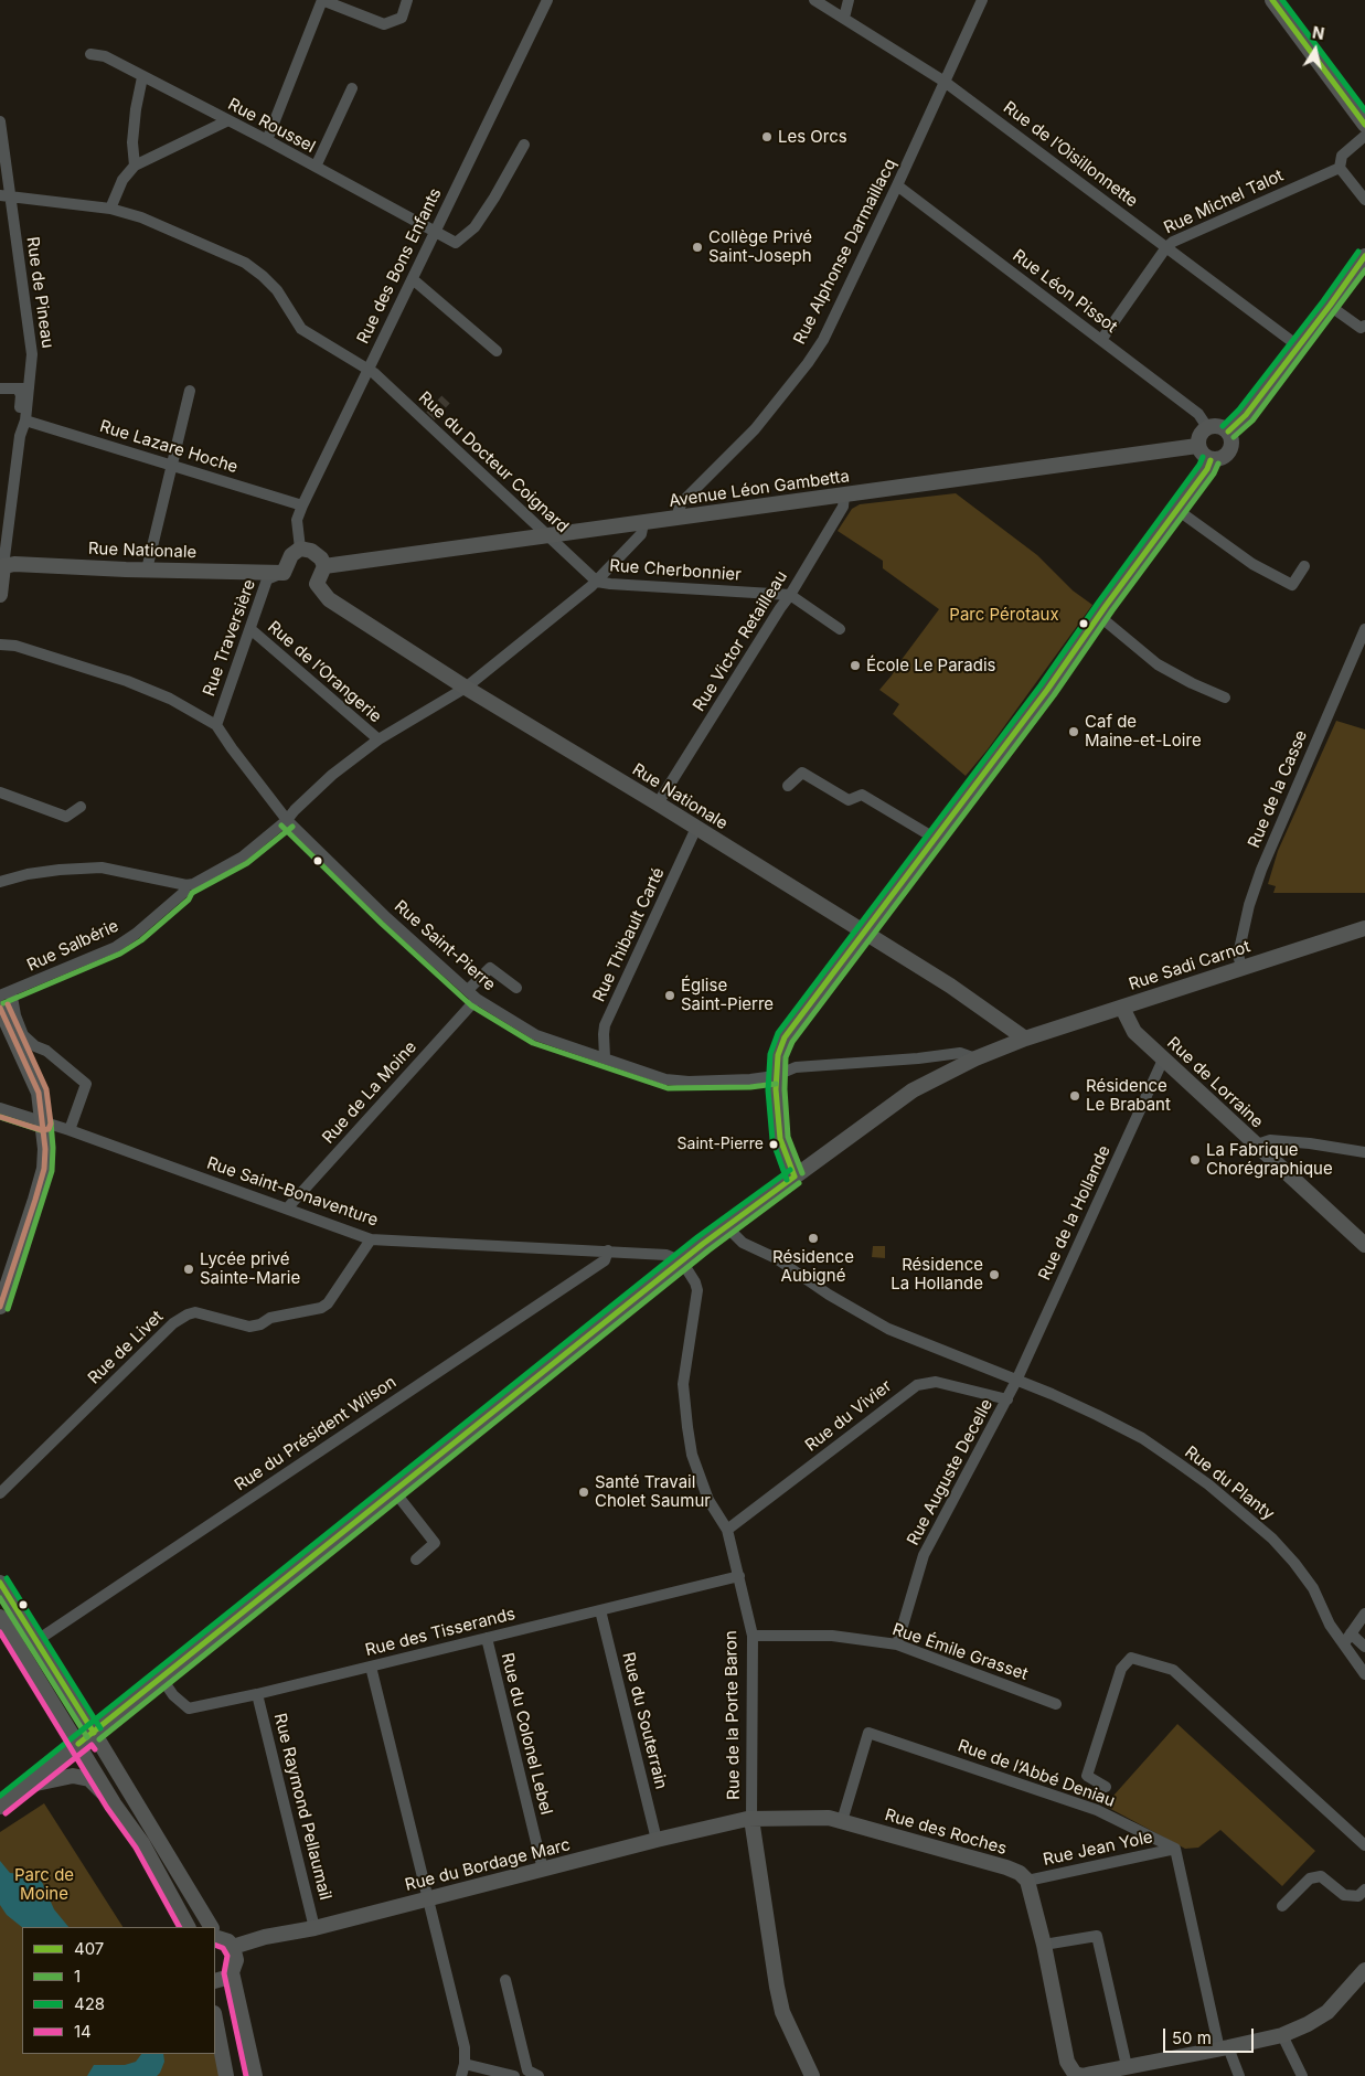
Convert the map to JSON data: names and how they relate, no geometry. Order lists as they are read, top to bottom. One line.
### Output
{"streets":{"street":["Rue Roussel","Rue de l’Oisillonnette","Rue Michel Talot","Rue Alphonse Darmaillacq","Rue des Bons Enfants","Rue Léon Pissot","Rue de Pineau","Rue Lazare Hoche","Rue du Docteur Coignard","Avenue Léon Gambetta","Rue Nationale","Rue Cherbonnier","Rue Traversière","Rue Victor Retailleau","Rue de l’Orangerie","Rue de la Casse","Rue Thibault Carté","Rue Salbérie","Rue Saint-Pierre","Rue Sadi Carnot","Rue de Lorraine","Rue de La Moine","Rue Saint-Bonaventure","Rue de la Hollande","Rue de Livet","Rue du Vivier","Rue du Président Wilson","Rue Auguste Decelle","Rue du Planty","Rue des Tisserands","Rue Émile Grasset","Rue de la Porte Baron","Rue du Souterrain","Rue du Colonel Lebel","Rue de l’Abbé Deniau","Rue Raymond Pellaumail","Rue des Roches","Rue Jean Yole","Rue du Bordage Marc"]},"crossings":[["Rue Roussel","Rue des Bons Enfants"],["Rue de l’Oisillonnette","Rue Michel Talot"],["Rue de l’Oisillonnette","Rue Alphonse Darmaillacq"],["Rue Michel Talot","Rue Léon Pissot"],["Rue Alphonse Darmaillacq","Rue Léon Pissot"],["Rue Alphonse Darmaillacq","Avenue Léon Gambetta"],["Rue des Bons Enfants","Rue Lazare Hoche"],["Rue des Bons Enfants","Rue du Docteur Coignard"],["Rue Léon Pissot","Avenue Léon Gambetta"],["Rue de Pineau","Rue Lazare Hoche"],["Rue de Pineau","Rue du Docteur Coignard"],["Rue du Docteur Coignard","Avenue Léon Gambetta"],["Rue du Docteur Coignard","Rue Cherbonnier"],["Avenue Léon Gambetta","Rue Nationale"],["Avenue Léon Gambetta","Rue Victor Retailleau"],["Rue Nationale","Rue Traversière"],["Rue Nationale","Rue Victor Retailleau"],["Rue Nationale","Rue Thibault Carté"],["Rue Nationale","Rue Salbérie"],["Rue Nationale","Rue Sadi Carnot"],["Rue Cherbonnier","Rue Victor Retailleau"],["Rue Traversière","Rue de l’Orangerie"],["Rue Traversière","Rue Saint-Pierre"],["Rue de l’Orangerie","Rue Salbérie"],["Rue de la Casse","Rue Sadi Carnot"],["Rue Thibault Carté","Rue Saint-Pierre"],["Rue Salbérie","Rue Saint-Pierre"],["Rue Saint-Pierre","Rue Sadi Carnot"],["Rue Saint-Pierre","Rue de La Moine"],["Rue Sadi Carnot","Rue de Lorraine"],["Rue Sadi Carnot","Rue Saint-Bonaventure"],["Rue Sadi Carnot","Rue du Planty"],["Rue Sadi Carnot","Rue des Tisserands"],["Rue Sadi Carnot","Rue de la Porte Baron"],["Rue de Lorraine","Rue de la Hollande"],["Rue de La Moine","Rue Saint-Bonaventure"],["Rue Saint-Bonaventure","Rue de Livet"],["Rue Saint-Bonaventure","Rue du Président Wilson"],["Rue Saint-Bonaventure","Rue de la Porte Baron"],["Rue de la Hollande","Rue Auguste Decelle"],["Rue de la Hollande","Rue du Planty"],["Rue du Vivier","Rue Auguste Decelle"],["Rue du Vivier","Rue de la Porte Baron"],["Rue Auguste Decelle","Rue du Planty"],["Rue Auguste Decelle","Rue Émile Grasset"],["Rue des Tisserands","Rue de la Porte Baron"],["Rue des Tisserands","Rue du Souterrain"],["Rue des Tisserands","Rue du Colonel Lebel"],["Rue des Tisserands","Rue Raymond Pellaumail"],["Rue Émile Grasset","Rue de la Porte Baron"],["Rue de la Porte Baron","Rue des Roches"],["Rue de la Porte Baron","Rue du Bordage Marc"],["Rue du Souterrain","Rue du Bordage Marc"],["Rue du Colonel Lebel","Rue du Bordage Marc"],["Rue de l’Abbé Deniau","Rue des Roches"],["Rue de l’Abbé Deniau","Rue Jean Yole"],["Rue Raymond Pellaumail","Rue du Bordage Marc"],["Rue des Roches","Rue Jean Yole"],["Rue des Roches","Rue du Bordage Marc"]],"parks":["Parc Pérotaux","Parc de Moine"],"places":["Les Orcs","Collège Privé Saint-Joseph","École Le Paradis","Caf de Maine-et-Loire","Église Saint-Pierre","Résidence Le Brabant","Saint-Pierre","La Fabrique Chorégraphique","Résidence Aubigné","Lycée privé Sainte-Marie","Résidence La Hollande","Santé Travail Cholet Saumur"],"lines":["transit line 407","transit line 428","transit line 1","transit line 14"],"legend":["407","1","428","14"],"scale_bar":"50 m","north":"top"}
